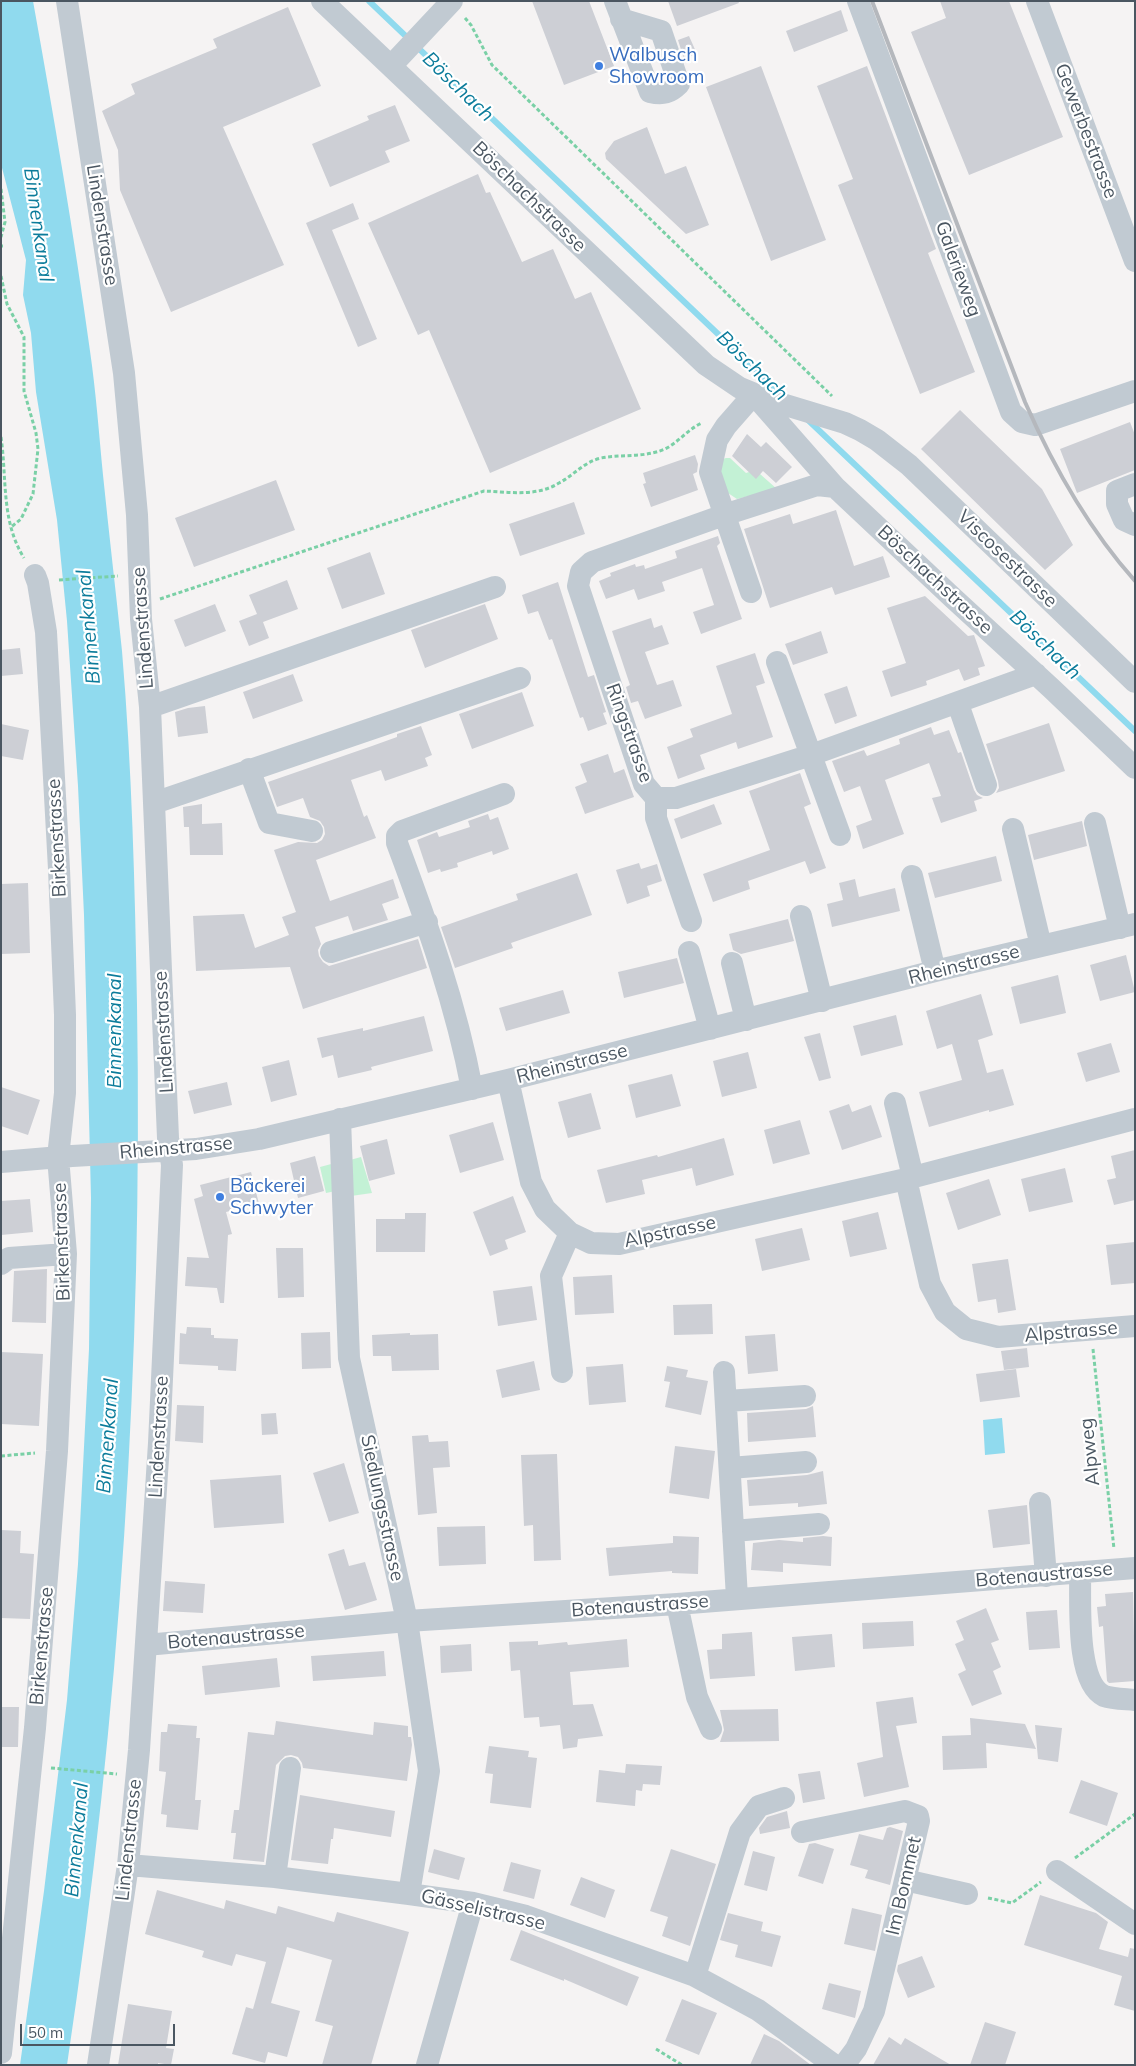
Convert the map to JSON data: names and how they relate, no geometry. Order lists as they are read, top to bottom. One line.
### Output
{"streets":{"street":["Gewerbestrasse","Böschachstrasse","Lindenstrasse","Galerieweg","Viscosestrasse","Ringstrasse","Birkenstrasse","Rheinstrasse","Alpstrasse","Siedlungsstrasse","Botenaustrasse","Im Bommet","Gässelistrasse"],"path":["Alpweg"]},"crossings":[["Böschachstrasse","Viscosestrasse"],["Böschachstrasse","Ringstrasse"],["Lindenstrasse","Rheinstrasse"],["Lindenstrasse","Botenaustrasse"],["Lindenstrasse","Gässelistrasse"],["Birkenstrasse","Rheinstrasse"],["Rheinstrasse","Alpstrasse"],["Rheinstrasse","Siedlungsstrasse"],["Alpstrasse","Alpweg"],["Alpweg","Botenaustrasse"],["Siedlungsstrasse","Botenaustrasse"],["Siedlungsstrasse","Gässelistrasse"]],"water":["Böschach","Binnenkanal"],"places":["Walbusch Showroom","Bäckerei Schwyter"],"scale_bar":"50 m"}
